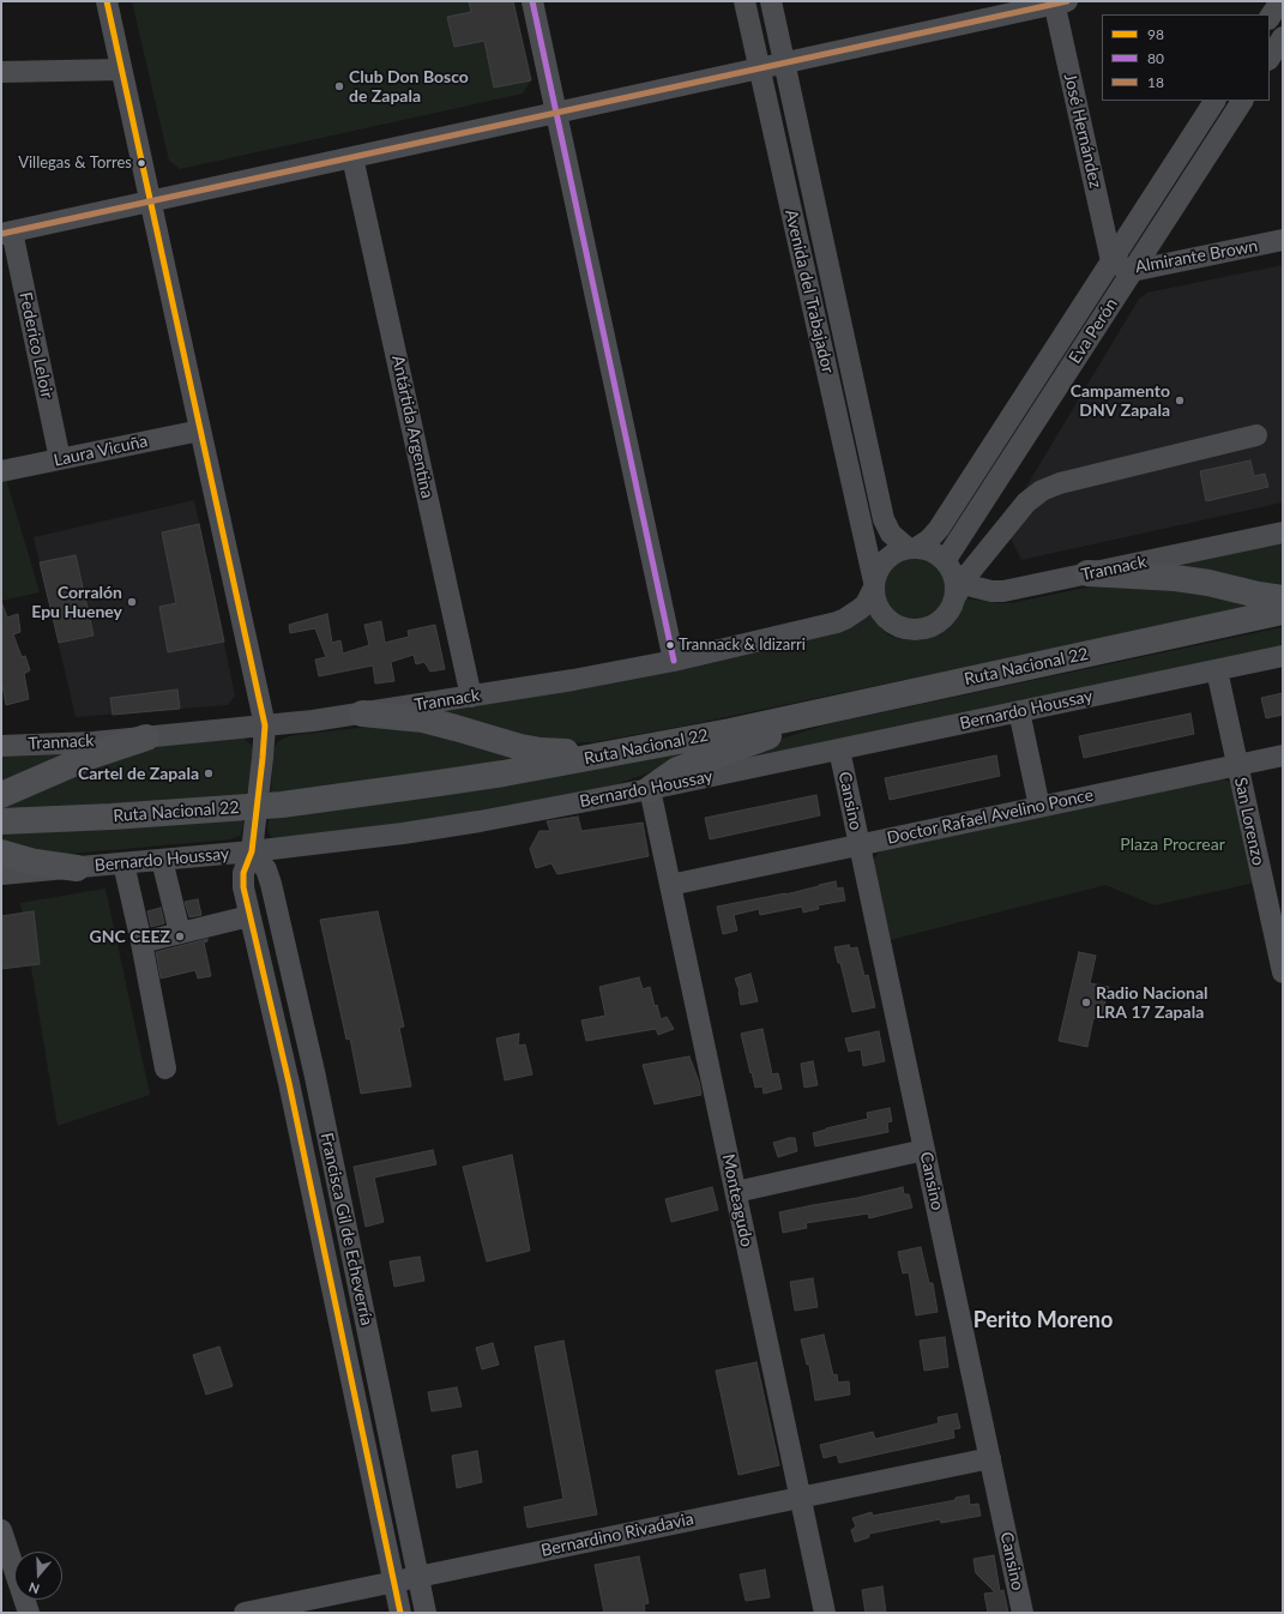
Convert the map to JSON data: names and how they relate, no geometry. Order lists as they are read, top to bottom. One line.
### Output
{"streets":{"main road":["Ruta Nacional 22"],"street":["José Hernández","Almirante Brown","Avenida del Trabajador","Eva Perón","Federico Leloir","Antártida Argentina","Laura Vicuña","Trannack","Bernardo Houssay","Cansino","Doctor Rafael Avelino Ponce","San Lorenzo","Monteagudo","Francisca Gil de Echeverría","Bernardino Rivadavia"]},"crossings":[["José Hernández","Almirante Brown"],["José Hernández","Eva Perón"],["Almirante Brown","Eva Perón"],["Avenida del Trabajador","Eva Perón"],["Avenida del Trabajador","Trannack"],["Eva Perón","Trannack"],["Federico Leloir","Laura Vicuña"],["Antártida Argentina","Trannack"],["Laura Vicuña","Francisca Gil de Echeverría"],["Trannack","Francisca Gil de Echeverría"],["Ruta Nacional 22","Francisca Gil de Echeverría"],["Bernardo Houssay","Cansino"],["Bernardo Houssay","San Lorenzo"],["Bernardo Houssay","Monteagudo"],["Bernardo Houssay","Francisca Gil de Echeverría"],["Cansino","Doctor Rafael Avelino Ponce"],["Cansino","Bernardino Rivadavia"],["Doctor Rafael Avelino Ponce","San Lorenzo"],["Doctor Rafael Avelino Ponce","Monteagudo"],["Monteagudo","Bernardino Rivadavia"],["Francisca Gil de Echeverría","Bernardino Rivadavia"]],"districts":["Perito Moreno"],"parks":["Plaza Procrear"],"places":["Club Don Bosco de Zapala","Villegas & Torres","Campamento DNV Zapala","Corralón Epu Hueney","Trannack & Idizarri","Cartel de Zapala","GNC CEEZ","Radio Nacional LRA 17 Zapala"],"lines":["transit line 98","transit line 80","transit line 18"],"legend":["98","80","18"],"north":"bottom"}
